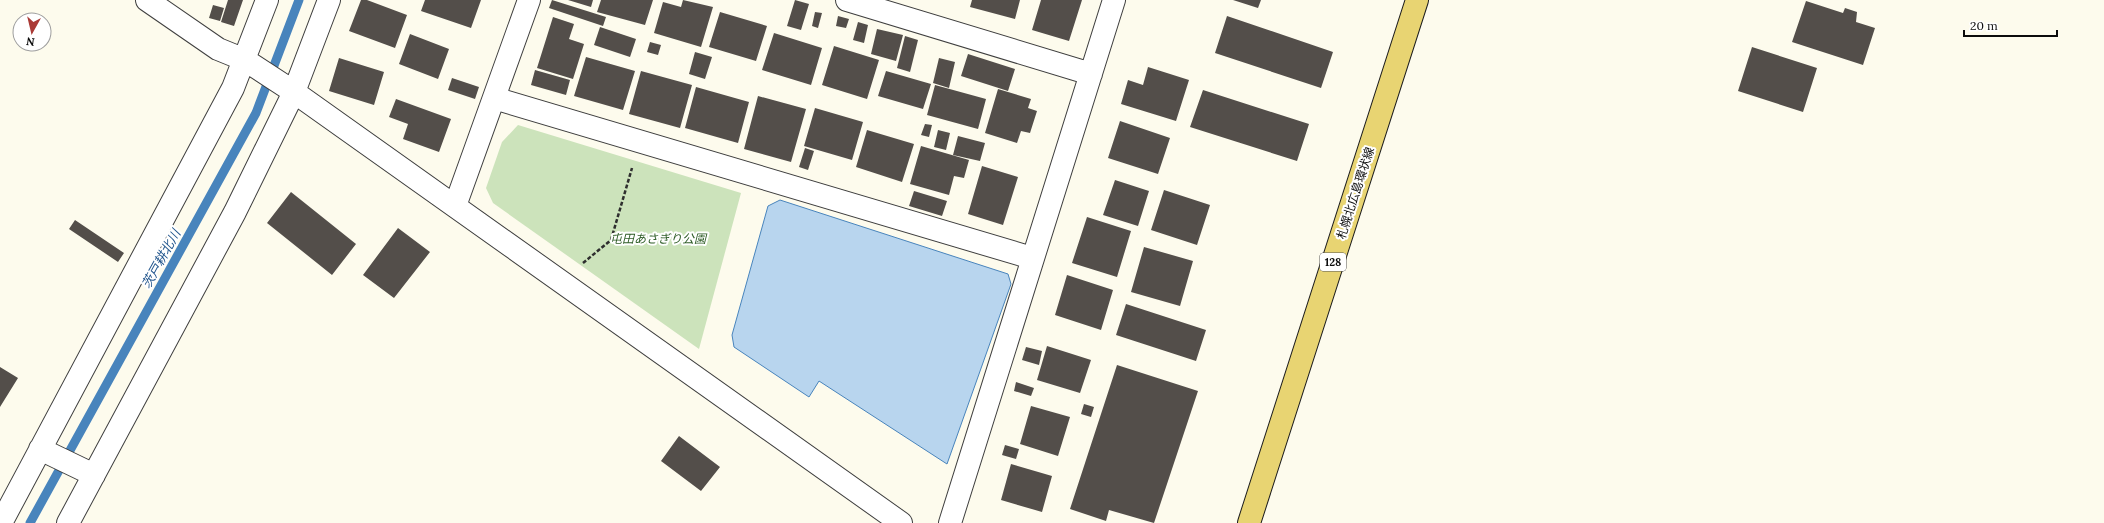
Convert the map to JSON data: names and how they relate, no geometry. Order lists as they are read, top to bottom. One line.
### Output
{"streets":{"main road":["札幌北広島環状線","128"]},"water":["茨戸耕北川"],"parks":["屯田あさぎり公園"],"scale_bar":"20 m","north":"bottom"}
